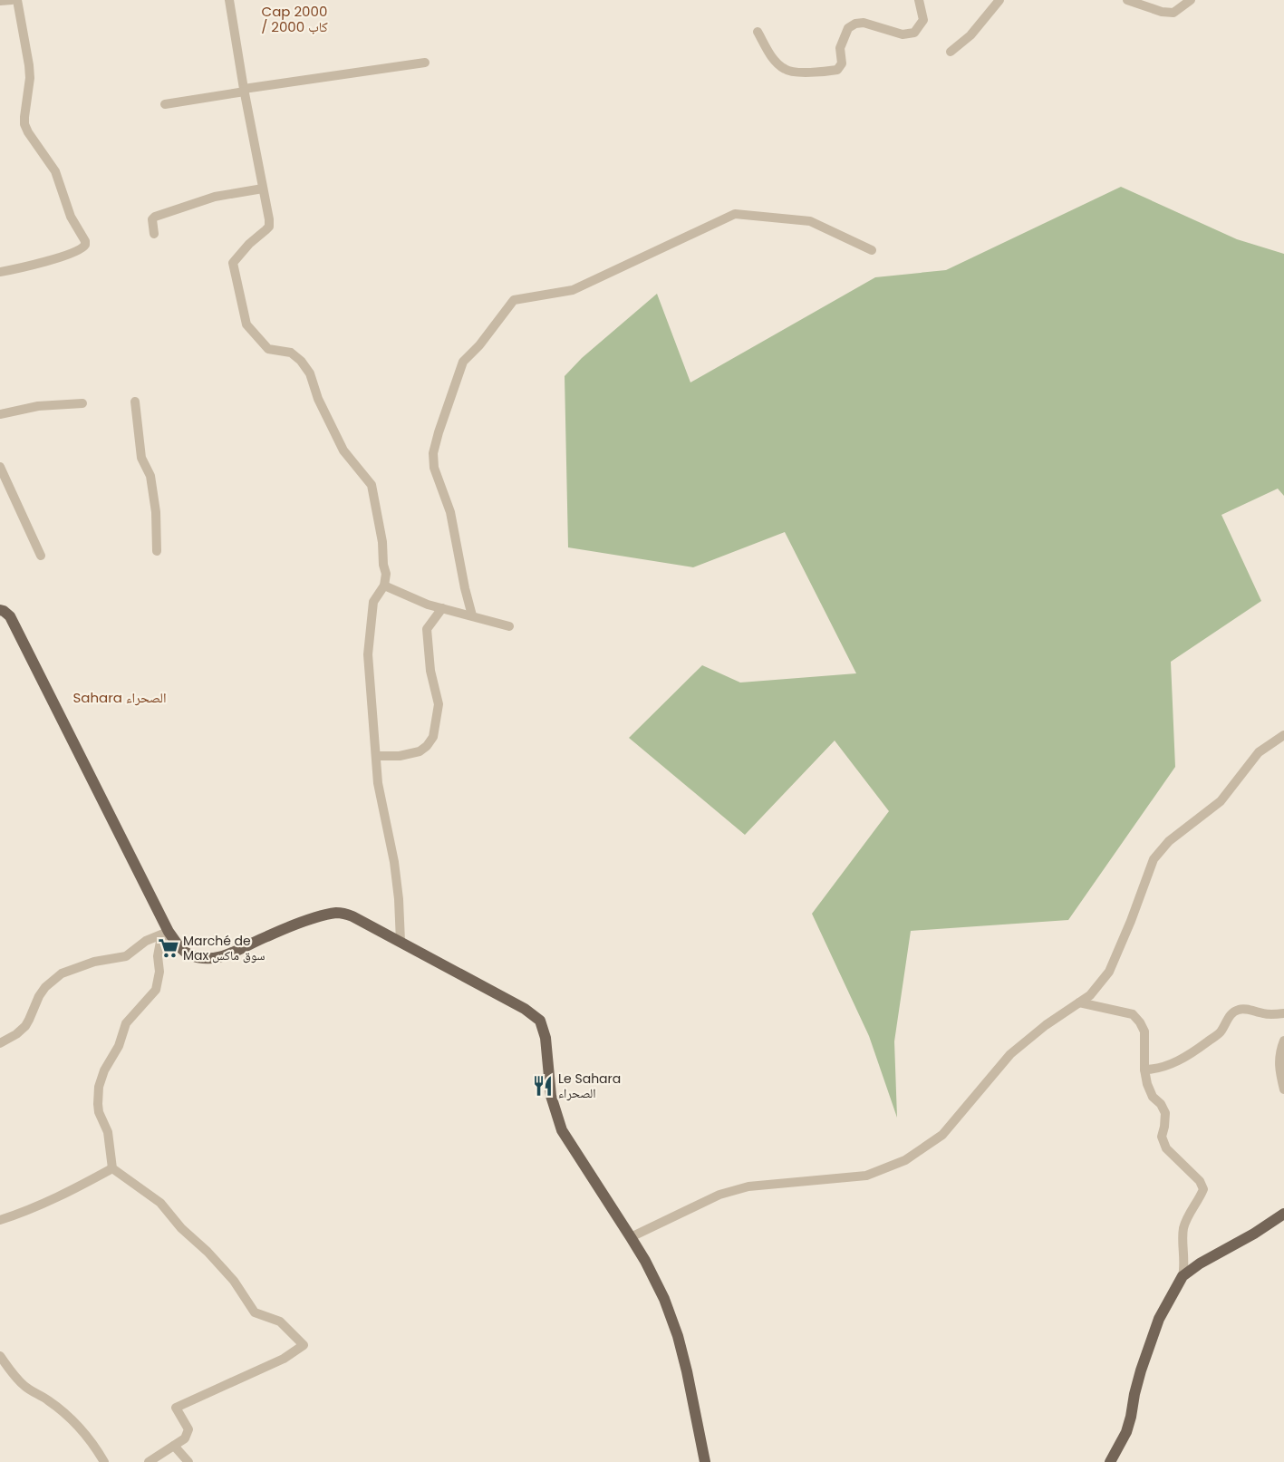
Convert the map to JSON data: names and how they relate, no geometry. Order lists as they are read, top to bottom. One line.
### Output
{"districts":["Cap 2000 / كاب 2000","Sahara الصحراء"],"places":{"supermarket":["Marché de Max سوق ماكس"],"restaurant":["Le Sahara الصحراء"]}}
